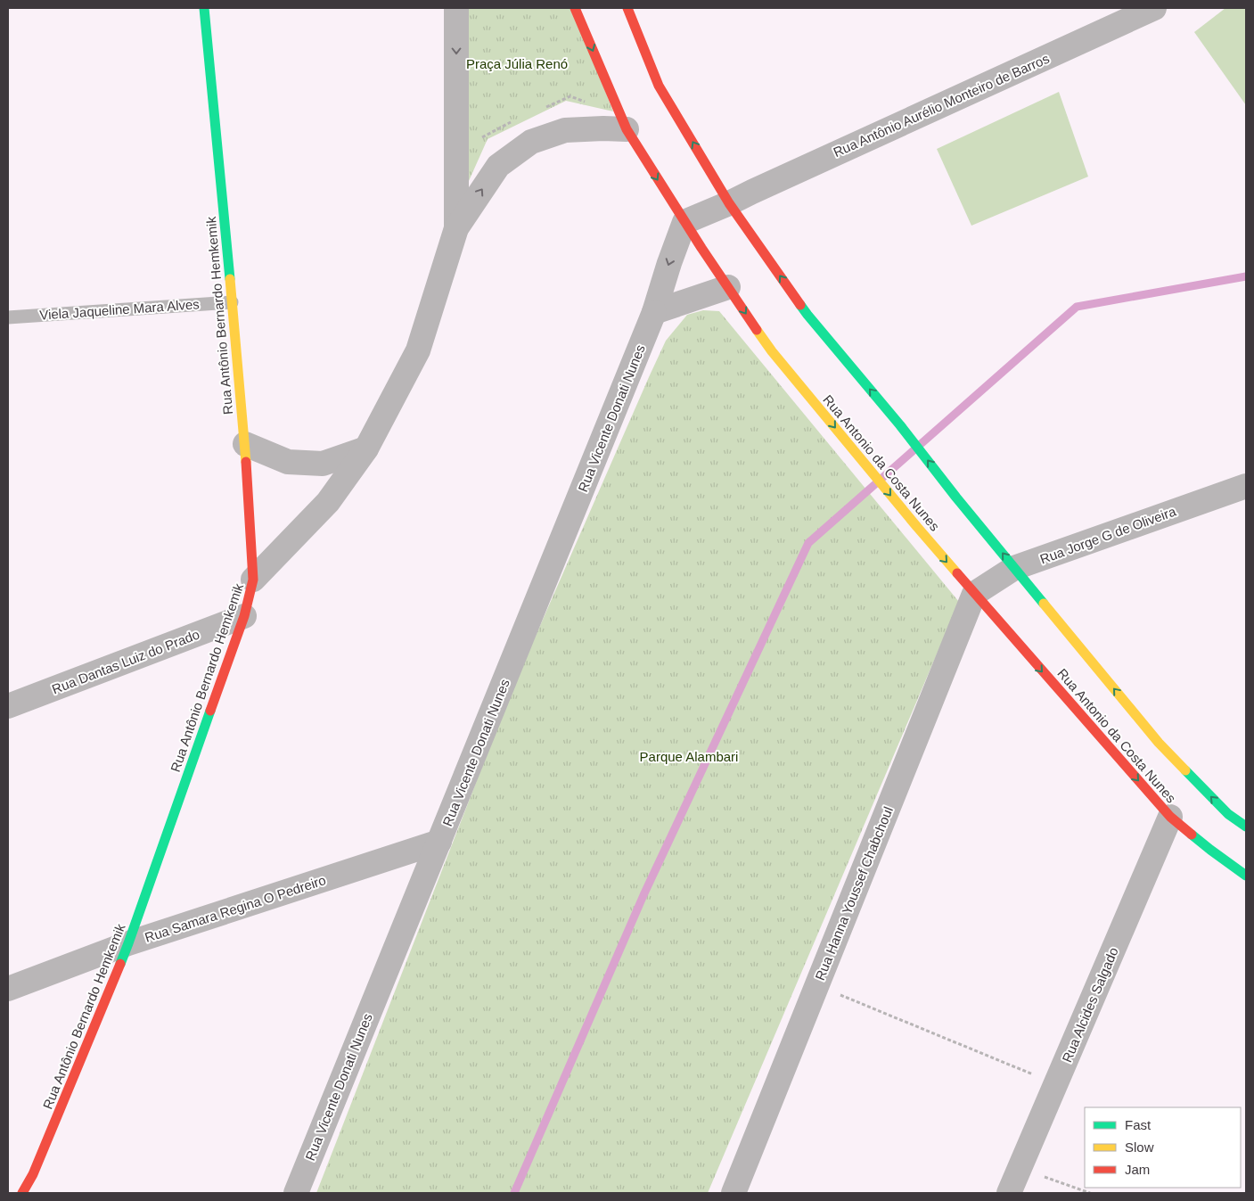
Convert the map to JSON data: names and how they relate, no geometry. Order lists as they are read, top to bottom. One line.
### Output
{"streets":{"main road":["Rua Antônio Bernardo Hemkemik","Rua Antonio da Costa Nunes"],"street":["Rua Antônio Aurélio Monteiro de Barros","Rua Vicente Donati Nunes","Rua Jorge G de Oliveira","Rua Dantas Luiz do Prado","Rua Hanna Youssef Chabchoul","Rua Samara Regina O Pedreiro","Rua Alcides Salgado"],"lane":["Viela Jaqueline Mara Alves"]},"crossings":[["Rua Antônio Aurélio Monteiro de Barros","Rua Vicente Donati Nunes"],["Rua Antônio Aurélio Monteiro de Barros","Rua Antonio da Costa Nunes"],["Viela Jaqueline Mara Alves","Rua Antônio Bernardo Hemkemik"],["Rua Antônio Bernardo Hemkemik","Rua Dantas Luiz do Prado"],["Rua Antônio Bernardo Hemkemik","Rua Samara Regina O Pedreiro"],["Rua Vicente Donati Nunes","Rua Antonio da Costa Nunes"],["Rua Vicente Donati Nunes","Rua Samara Regina O Pedreiro"],["Rua Antonio da Costa Nunes","Rua Jorge G de Oliveira"],["Rua Antonio da Costa Nunes","Rua Hanna Youssef Chabchoul"],["Rua Antonio da Costa Nunes","Rua Alcides Salgado"],["Rua Jorge G de Oliveira","Rua Hanna Youssef Chabchoul"]],"parks":["Praça Júlia Renó","Parque Alambari"],"legend":["Fast","Slow","Jam"]}
